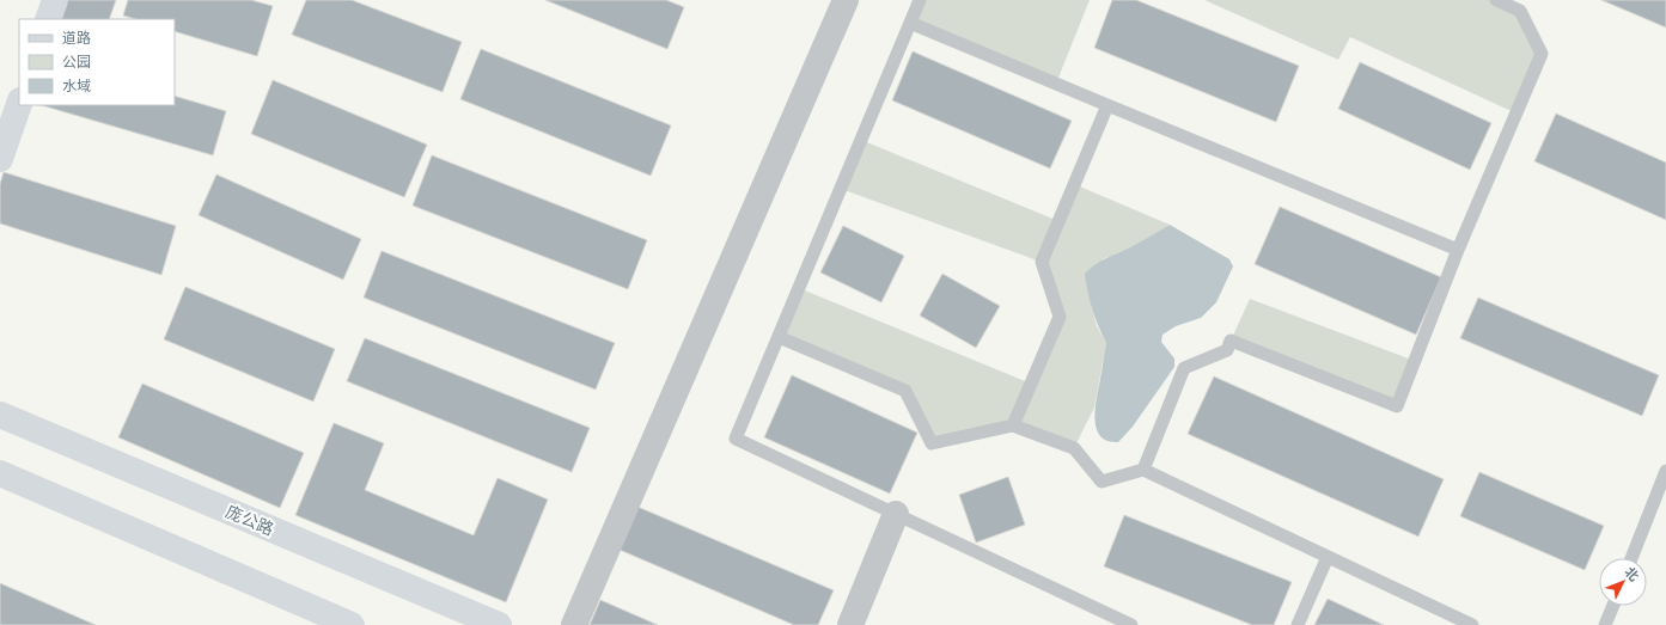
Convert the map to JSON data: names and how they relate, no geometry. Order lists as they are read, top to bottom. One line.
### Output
{"streets":{"main road":["庞公路"]},"legend":["道路","公园","水域"],"north":"top right"}
